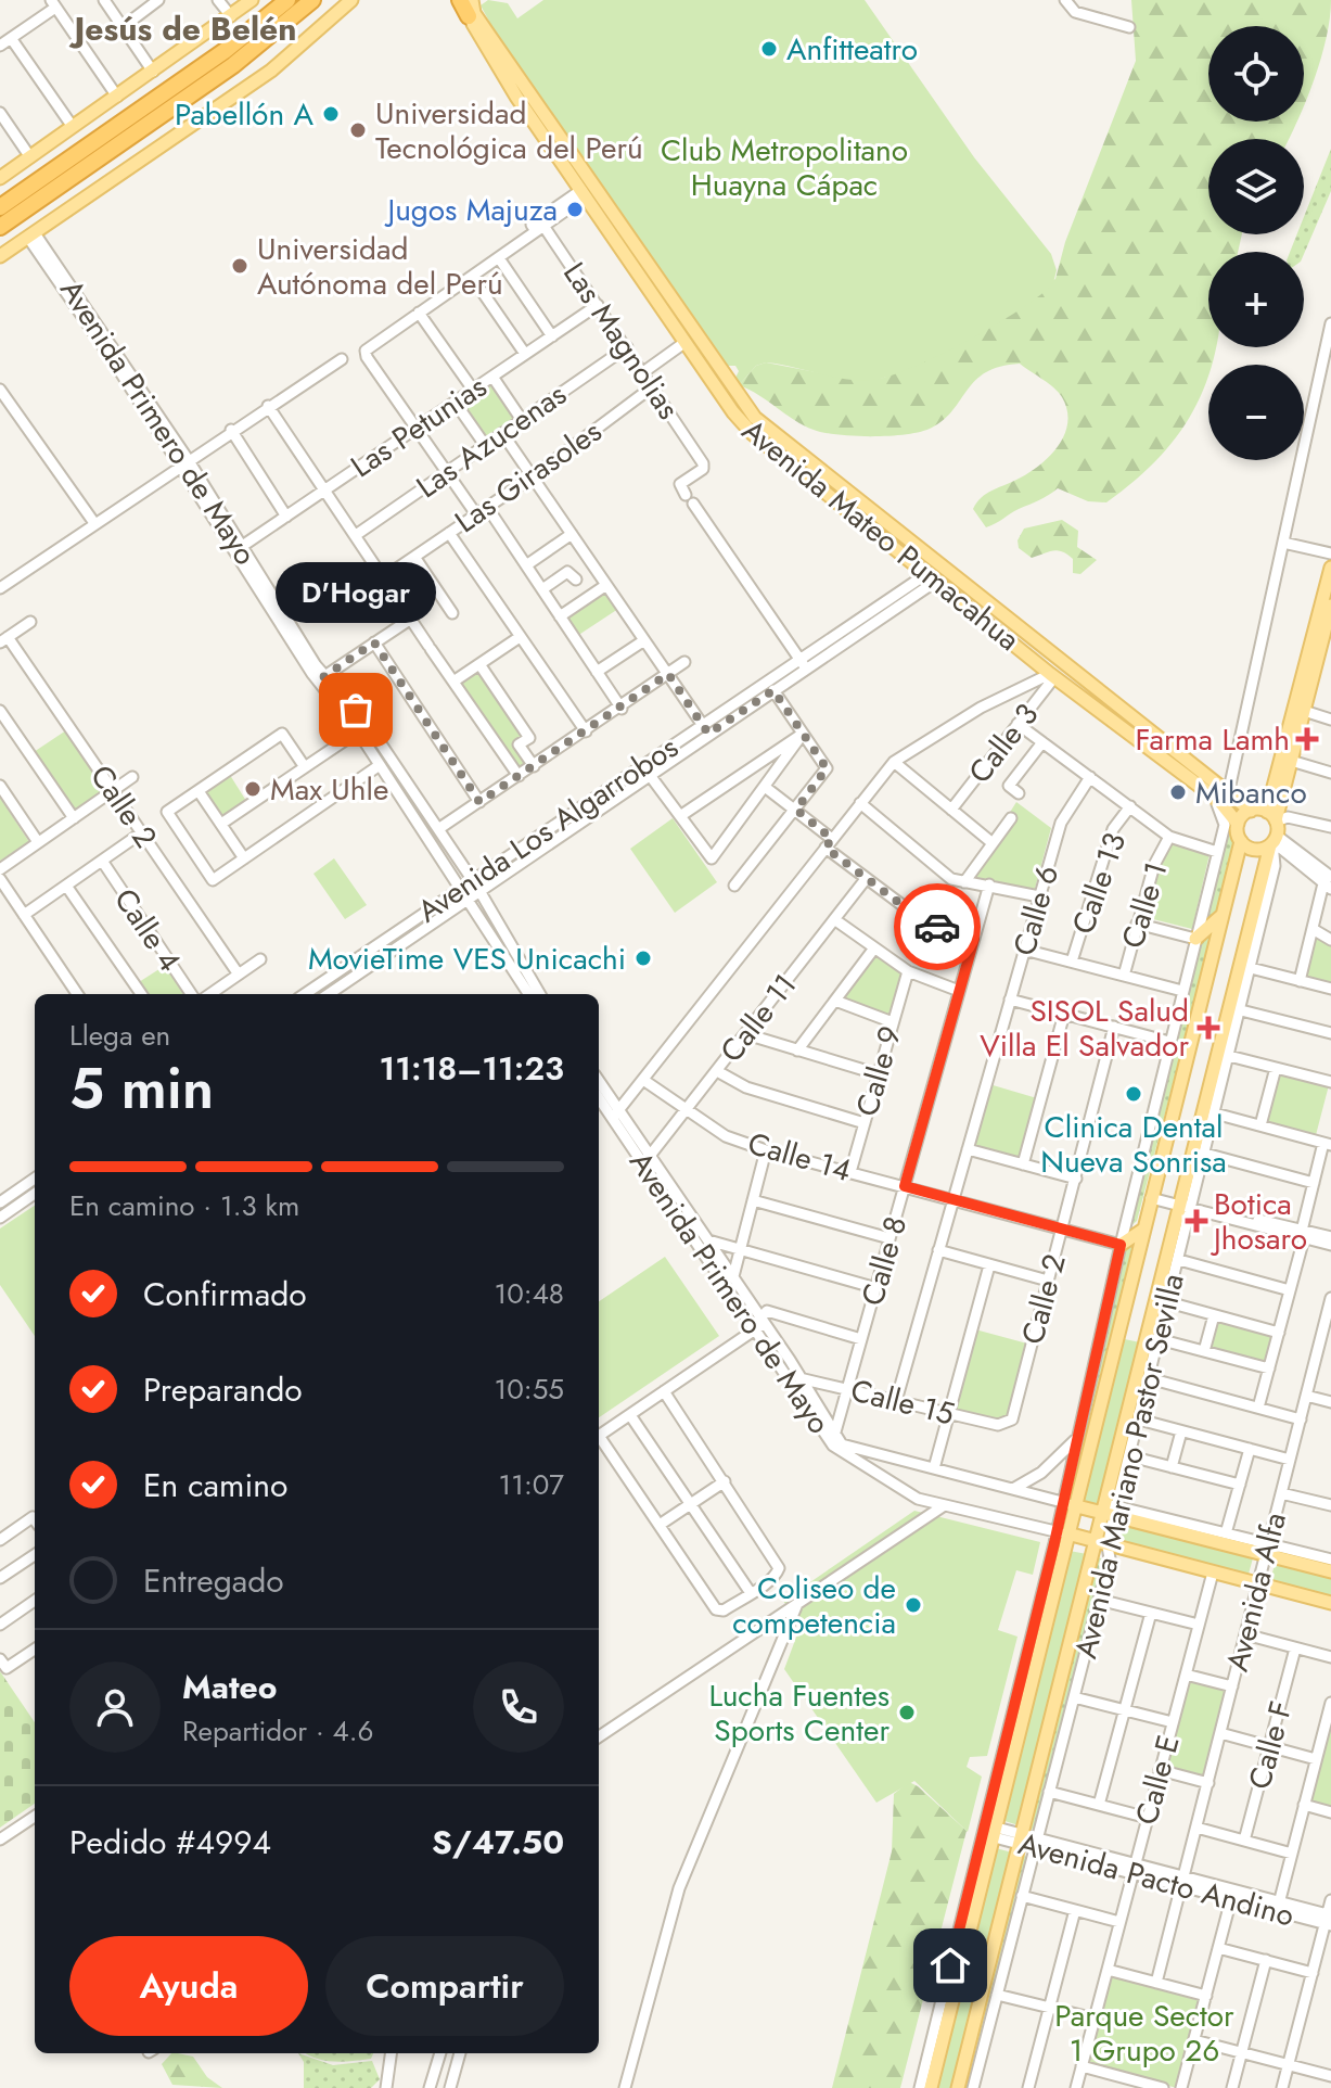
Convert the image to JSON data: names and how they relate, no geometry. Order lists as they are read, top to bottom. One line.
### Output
{"streets":{"main road":["Avenida Primero de Mayo","Avenida Mateo Pumacahua","Avenida Mariano Pastor Sevilla"],"street":["Las Magnolias","Las Petunias","Las Azucenas","Las Girasoles","Calle 3","Calle 2","Avenida Los Algarrobos","Calle 13","Calle 1","Calle 6","Calle 4","Calle 11","Calle 9","Calle 14","Calle 8","Calle 15","Avenida Alfa","Calle F","Calle E","Avenida Pacto Andino"]},"crossings":[["Las Magnolias","Las Petunias"],["Las Magnolias","Las Azucenas"],["Las Magnolias","Las Girasoles"],["Las Magnolias","Avenida Los Algarrobos"],["Avenida Primero de Mayo","Las Petunias"],["Avenida Primero de Mayo","Avenida Los Algarrobos"],["Avenida Primero de Mayo","Calle 11"],["Avenida Primero de Mayo","Calle 8"],["Avenida Primero de Mayo","Calle 15"],["Avenida Primero de Mayo","Avenida Mariano Pastor Sevilla"],["Avenida Primero de Mayo","Avenida Alfa"],["Avenida Primero de Mayo","Calle E"],["Avenida Mateo Pumacahua","Calle 3"],["Avenida Mateo Pumacahua","Avenida Los Algarrobos"],["Avenida Mateo Pumacahua","Avenida Mariano Pastor Sevilla"],["Calle 2","Calle 14"],["Calle 2","Calle 15"],["Calle 6","Calle 11"],["Calle 6","Calle 14"],["Calle 6","Calle 8"],["Calle 6","Calle 15"],["Calle 11","Calle 14"],["Calle 9","Calle 14"],["Calle 14","Calle 8"],["Calle 14","Avenida Mariano Pastor Sevilla"],["Calle 8","Calle 15"],["Avenida Mariano Pastor Sevilla","Avenida Pacto Andino"],["Avenida Alfa","Avenida Pacto Andino"],["Calle E","Avenida Pacto Andino"]],"districts":["Jesús de Belén"],"parks":["Club Metropolitano Huayna Cápac","Parque Sector 1 Grupo 26"],"places":{"other":["Anfitteatro","Pabellón A","Universidad Tecnológica del Perú","Jugos Majuza","Universidad Autónoma del Perú","D'Hogar","Max Uhle","Mibanco","MovieTime VES Unicachi","Clinica Dental Nueva Sonrisa","Coliseo de competencia","Lucha Fuentes Sports Center"],"health":["Farma Lamh","SISOL Salud Villa El Salvador","Botica Jhosaro"]},"page":{"map_buttons":["+","−"],"bubble":"D'Hogar","heading":["5 min","Llega en","11:18–11:23"],"panel":["Mateo","Repartidor · 4.6","Pedido #4994","S/47.50"],"bar":"En camino · 1.3 km","list":[["Confirmado","10:48"],["Preparando","10:55"],["En camino","11:07"],"Entregado"],"buttons":["Ayuda","Compartir"]}}
